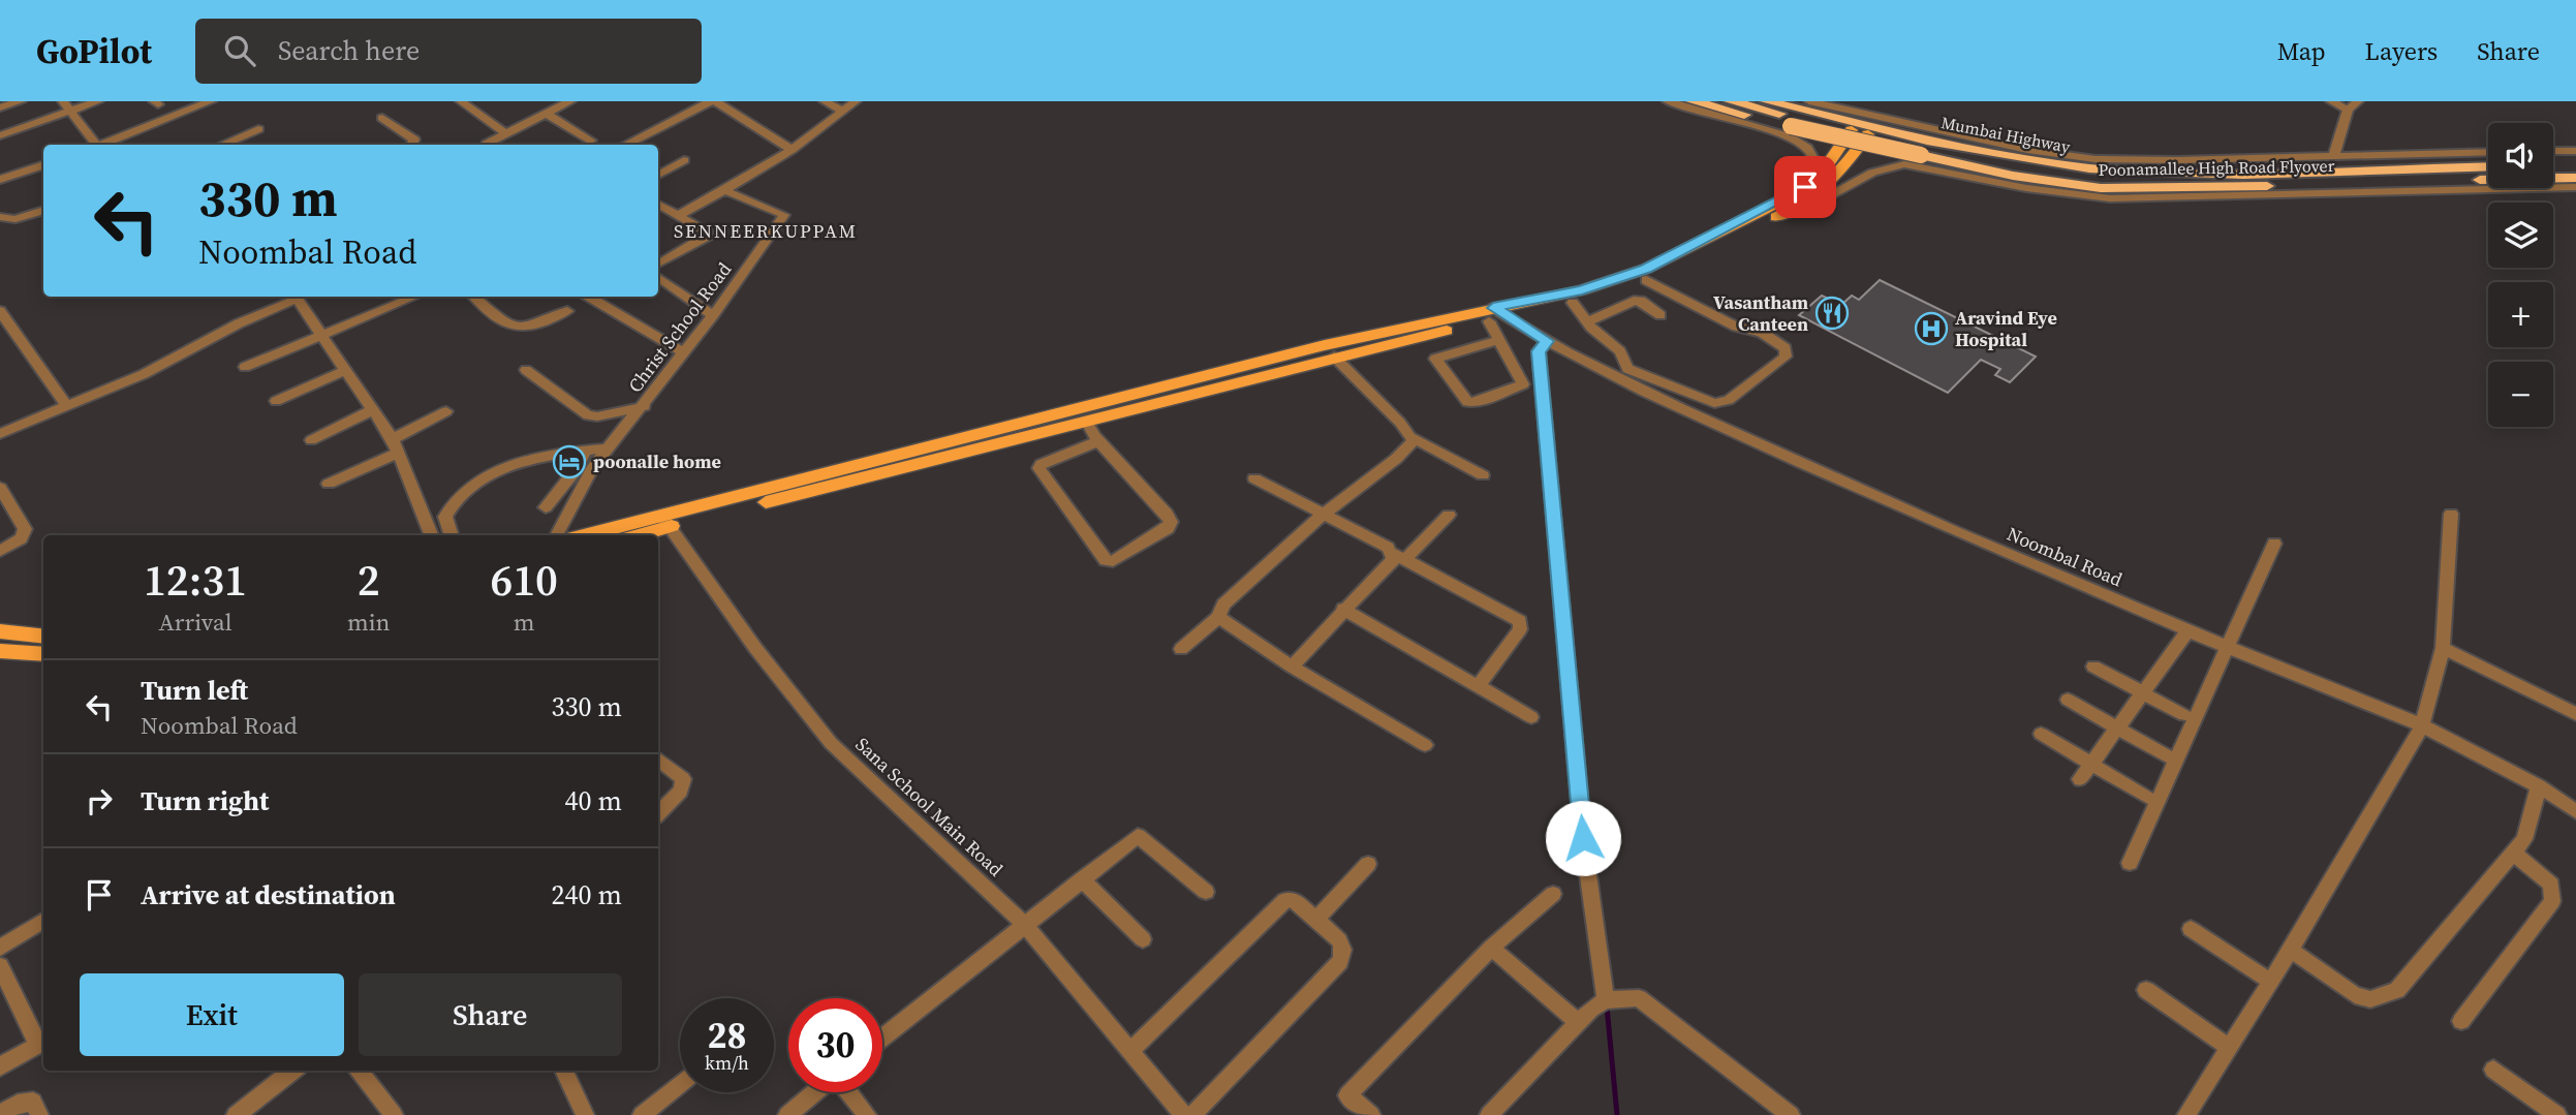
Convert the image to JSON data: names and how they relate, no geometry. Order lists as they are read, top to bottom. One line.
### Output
{"streets":{"highway":["Mumbai Highway","Poonamallee High Road Flyover"],"street":["Christ School Road","Noombal Road","Sana School Main Road"]},"districts":["SENNEERKUPPAM"],"places":{"restaurant":["Vasantham Canteen"],"hospital":["Aravind Eye Hospital"],"hotel":["poonalle home"]},"page":{"header":"GoPilot","search":"Search here","nav":["Map","Layers","Share"],"map_buttons":["+","−"],"turn":["330 m","Noombal Road"],"eta":["12:31","Arrival","2","min","610","m"],"list":[{"name":"Turn left","note":"Noombal Road","value":"330 m"},{"name":"Turn right","value":"40 m"},{"name":"Arrive at destination","value":"240 m"}],"buttons":["Exit","Share"],"speed":"28 km/h","limit":"30"}}
